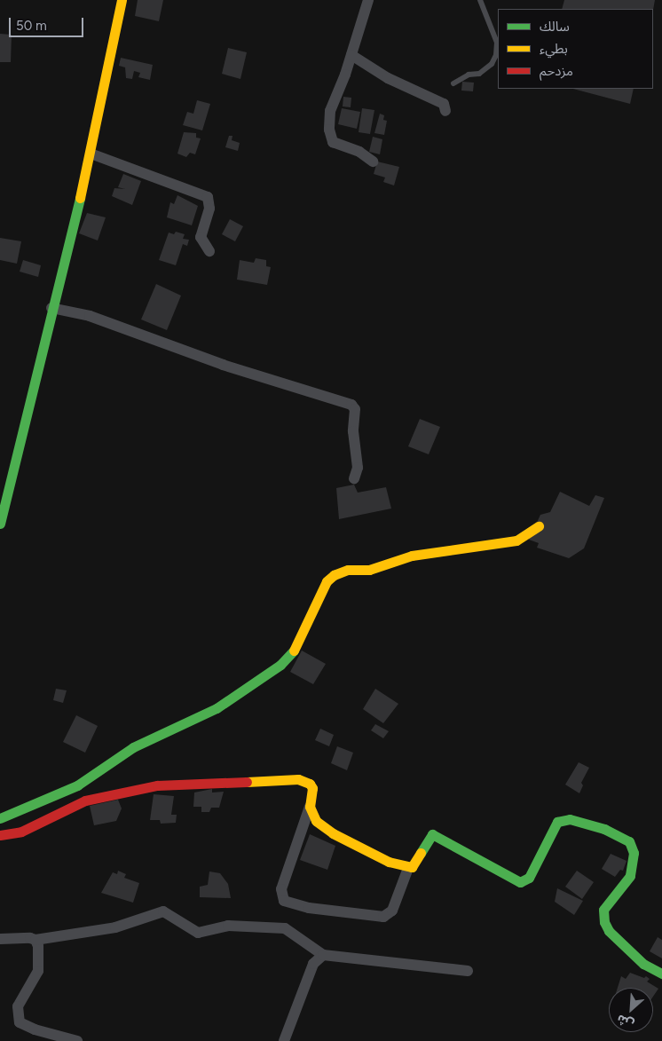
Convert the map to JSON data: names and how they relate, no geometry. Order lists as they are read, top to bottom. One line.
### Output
{"legend":["سالك","بطيء","مزدحم"],"scale_bar":"50 m","north":"bottom left"}
